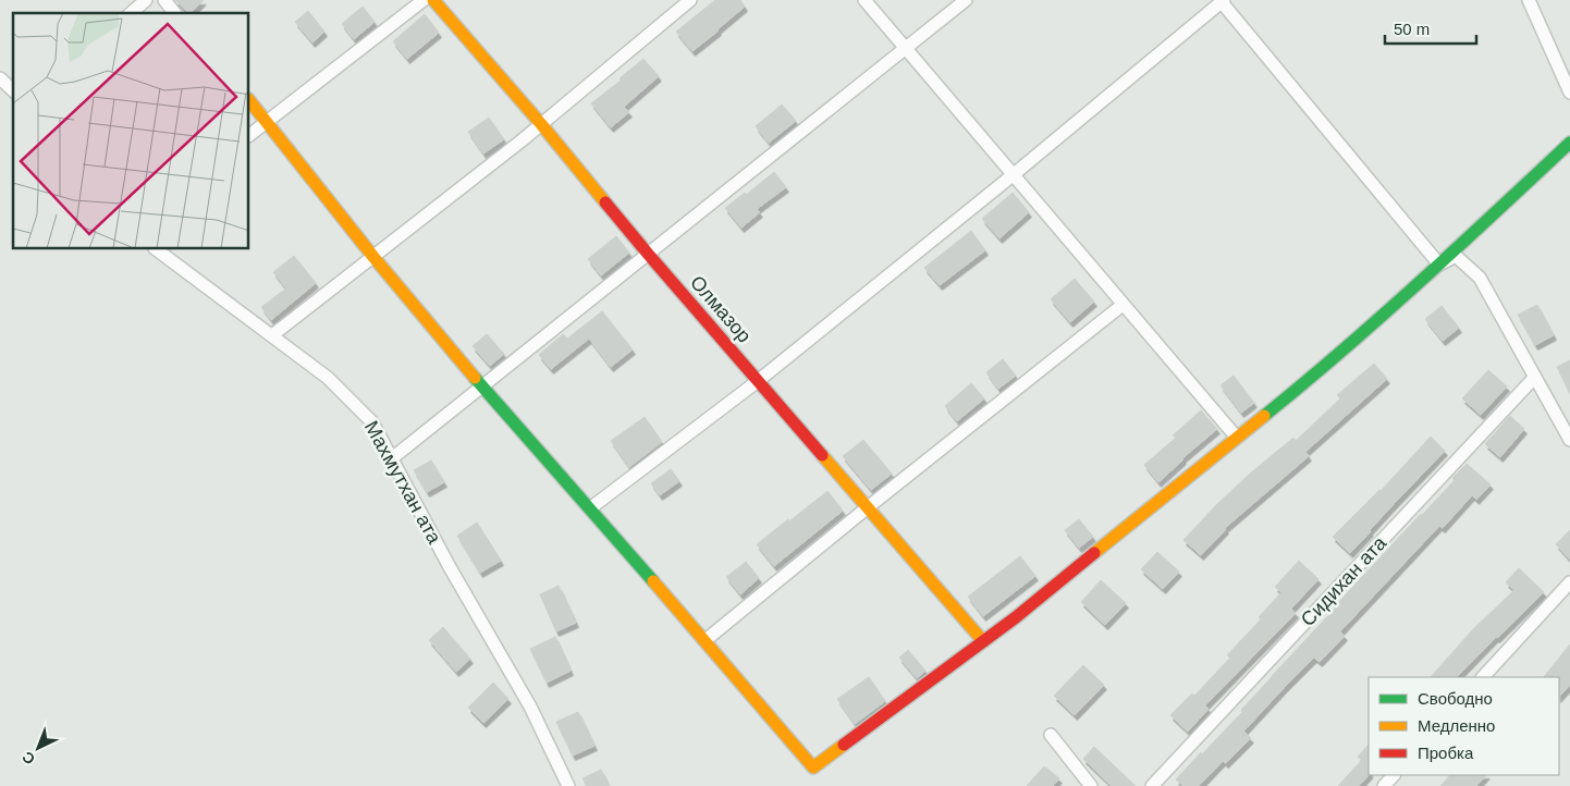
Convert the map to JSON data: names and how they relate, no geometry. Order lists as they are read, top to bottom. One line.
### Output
{"streets":{"street":["Олмазор","Махмутхан ата","Сидихан ата"]},"legend":["Свободно","Медленно","Пробка"],"scale_bar":"50 m","north":"bottom left"}
